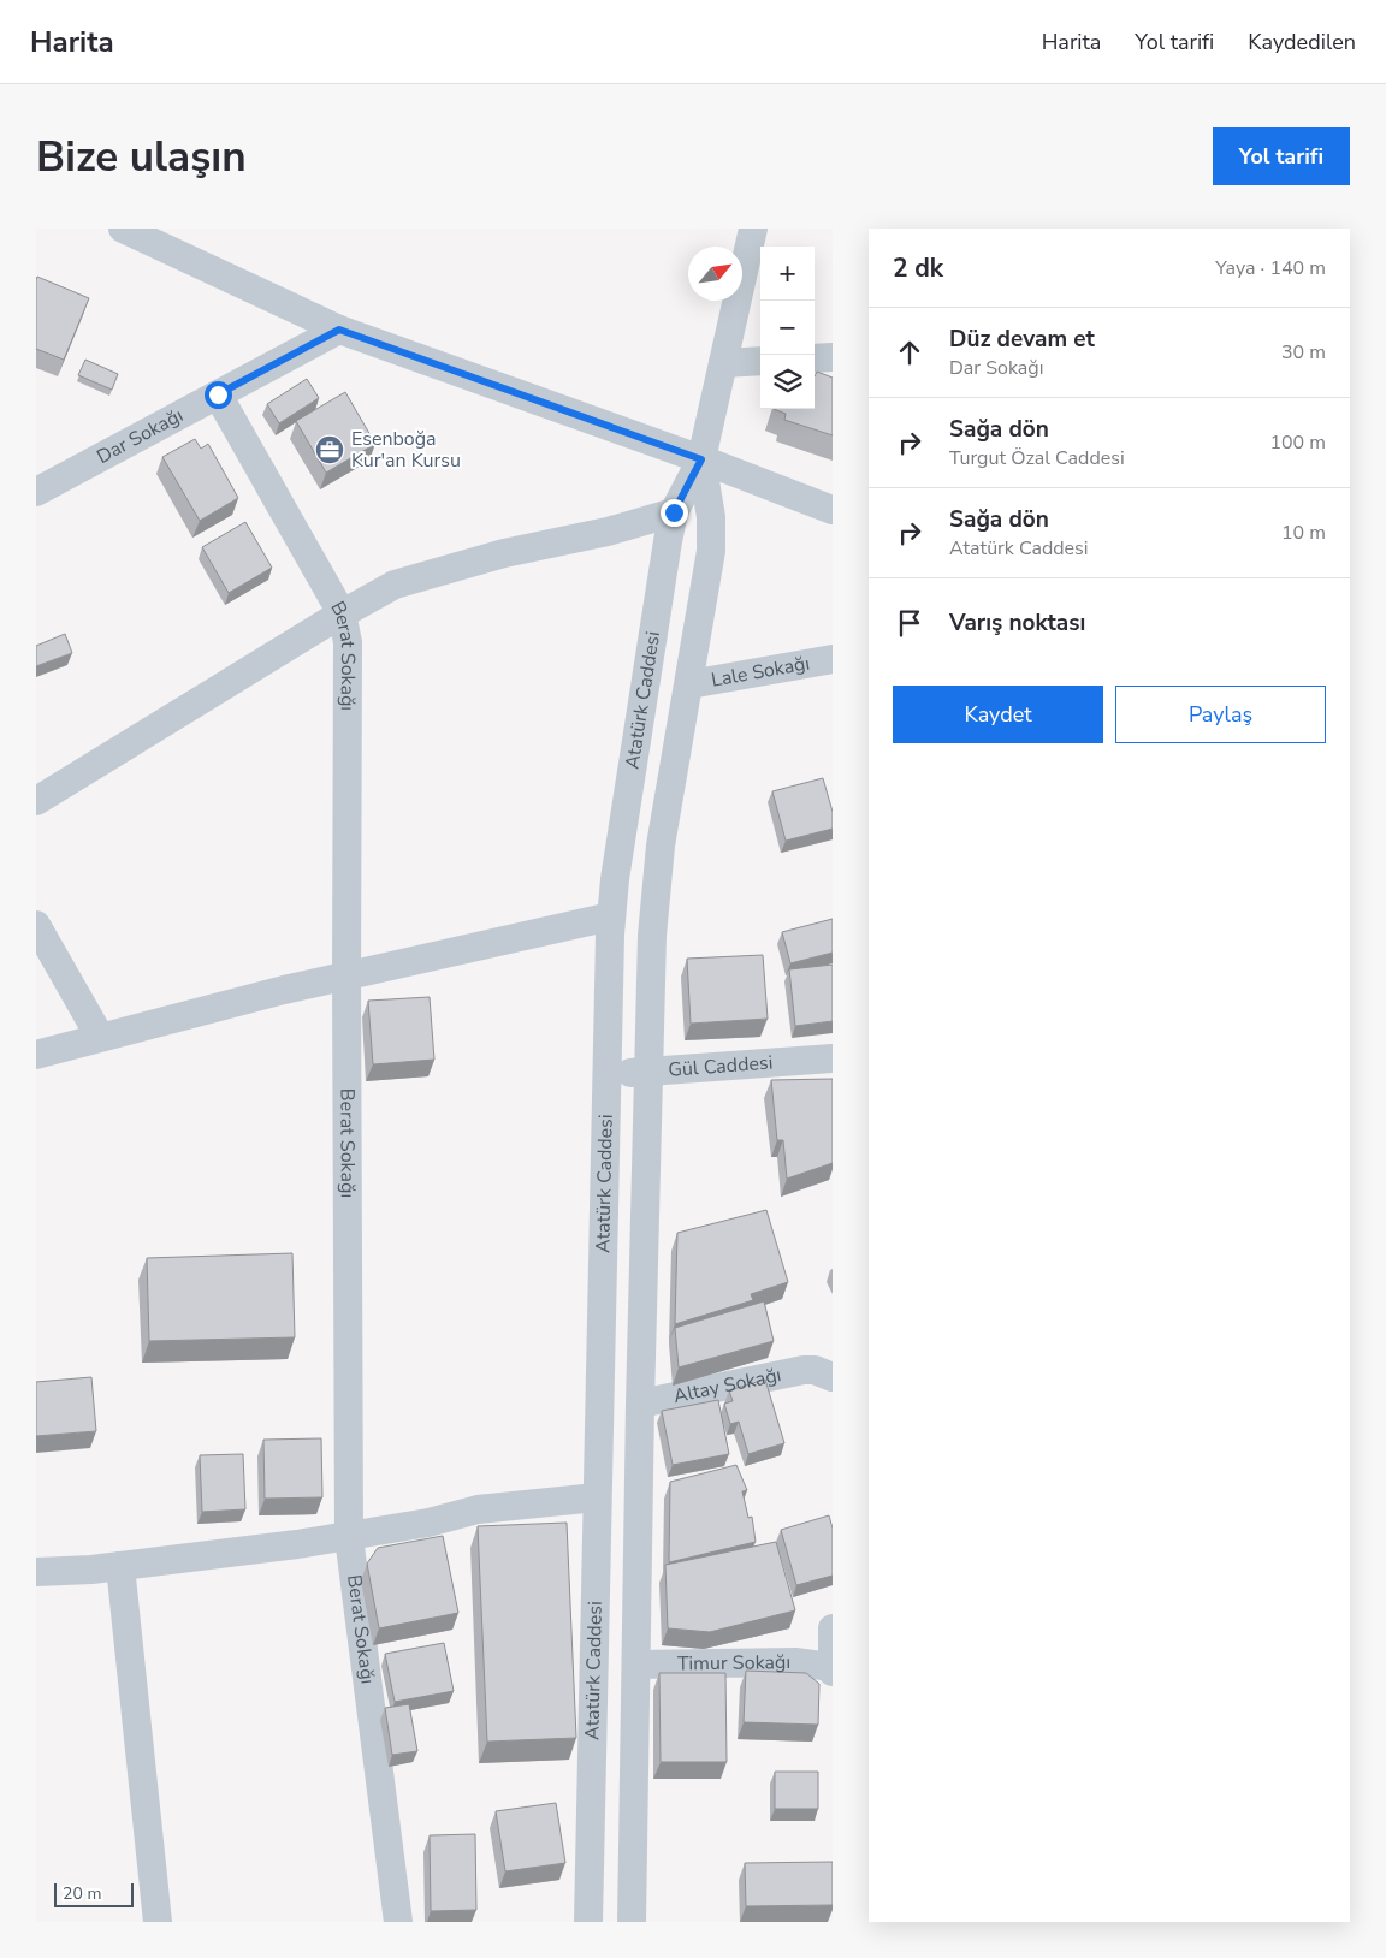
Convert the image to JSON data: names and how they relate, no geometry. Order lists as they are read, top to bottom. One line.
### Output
{"streets":{"street":["Dar Sokağı","Berat Sokağı","Lale Sokağı","Atatürk Caddesi","Gül Caddesi","Altay Sokağı","Timur Sokağı"]},"crossings":[["Dar Sokağı","Berat Sokağı"],["Lale Sokağı","Atatürk Caddesi"],["Atatürk Caddesi","Gül Caddesi"],["Atatürk Caddesi","Altay Sokağı"],["Atatürk Caddesi","Timur Sokağı"]],"places":{"office":["Esenboğa Kur'an Kursu"]},"scale_bar":"20 m","north":"top right","page":{"header":"Harita","nav":["Harita","Yol tarifi","Kaydedilen"],"buttons":["Yol tarifi",["Kaydet","Paylaş"]],"title":"Bize ulaşın","heading":["2 dk","Yaya · 140 m"],"map_buttons":["+","−"],"list":[["Düz devam et","Dar Sokağı","30 m"],["Sağa dön","Turgut Özal Caddesi","100 m"],["Sağa dön","Atatürk Caddesi","10 m"],"Varış noktası"],"scale":"20 m"}}
